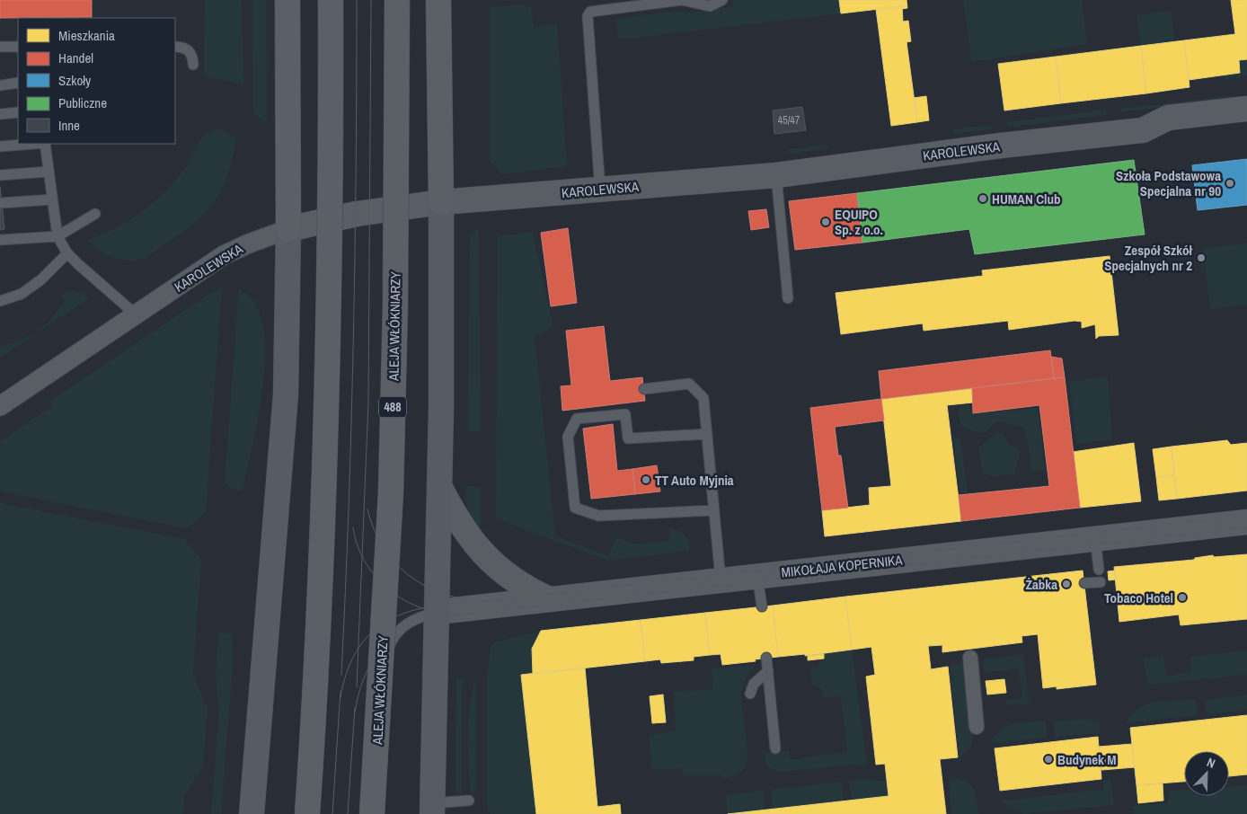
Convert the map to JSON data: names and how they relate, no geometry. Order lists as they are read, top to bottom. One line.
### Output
{"streets":{"main road":["ALEJA WŁÓKNIARZY","488"],"street":["KAROLEWSKA","MIKOŁAJA KOPERNIKA"]},"places":["Szkoła Podstawowa Specjalna nr 90","HUMAN Club","EQUIPO Sp. z o.o.","Zespół Szkół Specjalnych nr 2","TT Auto Myjnia","Żabka","Tobaco Hotel","Budynek M"],"house_numbers":["45/47"],"legend":["Mieszkania","Handel","Szkoły","Publiczne","Inne"],"north":"top right"}
